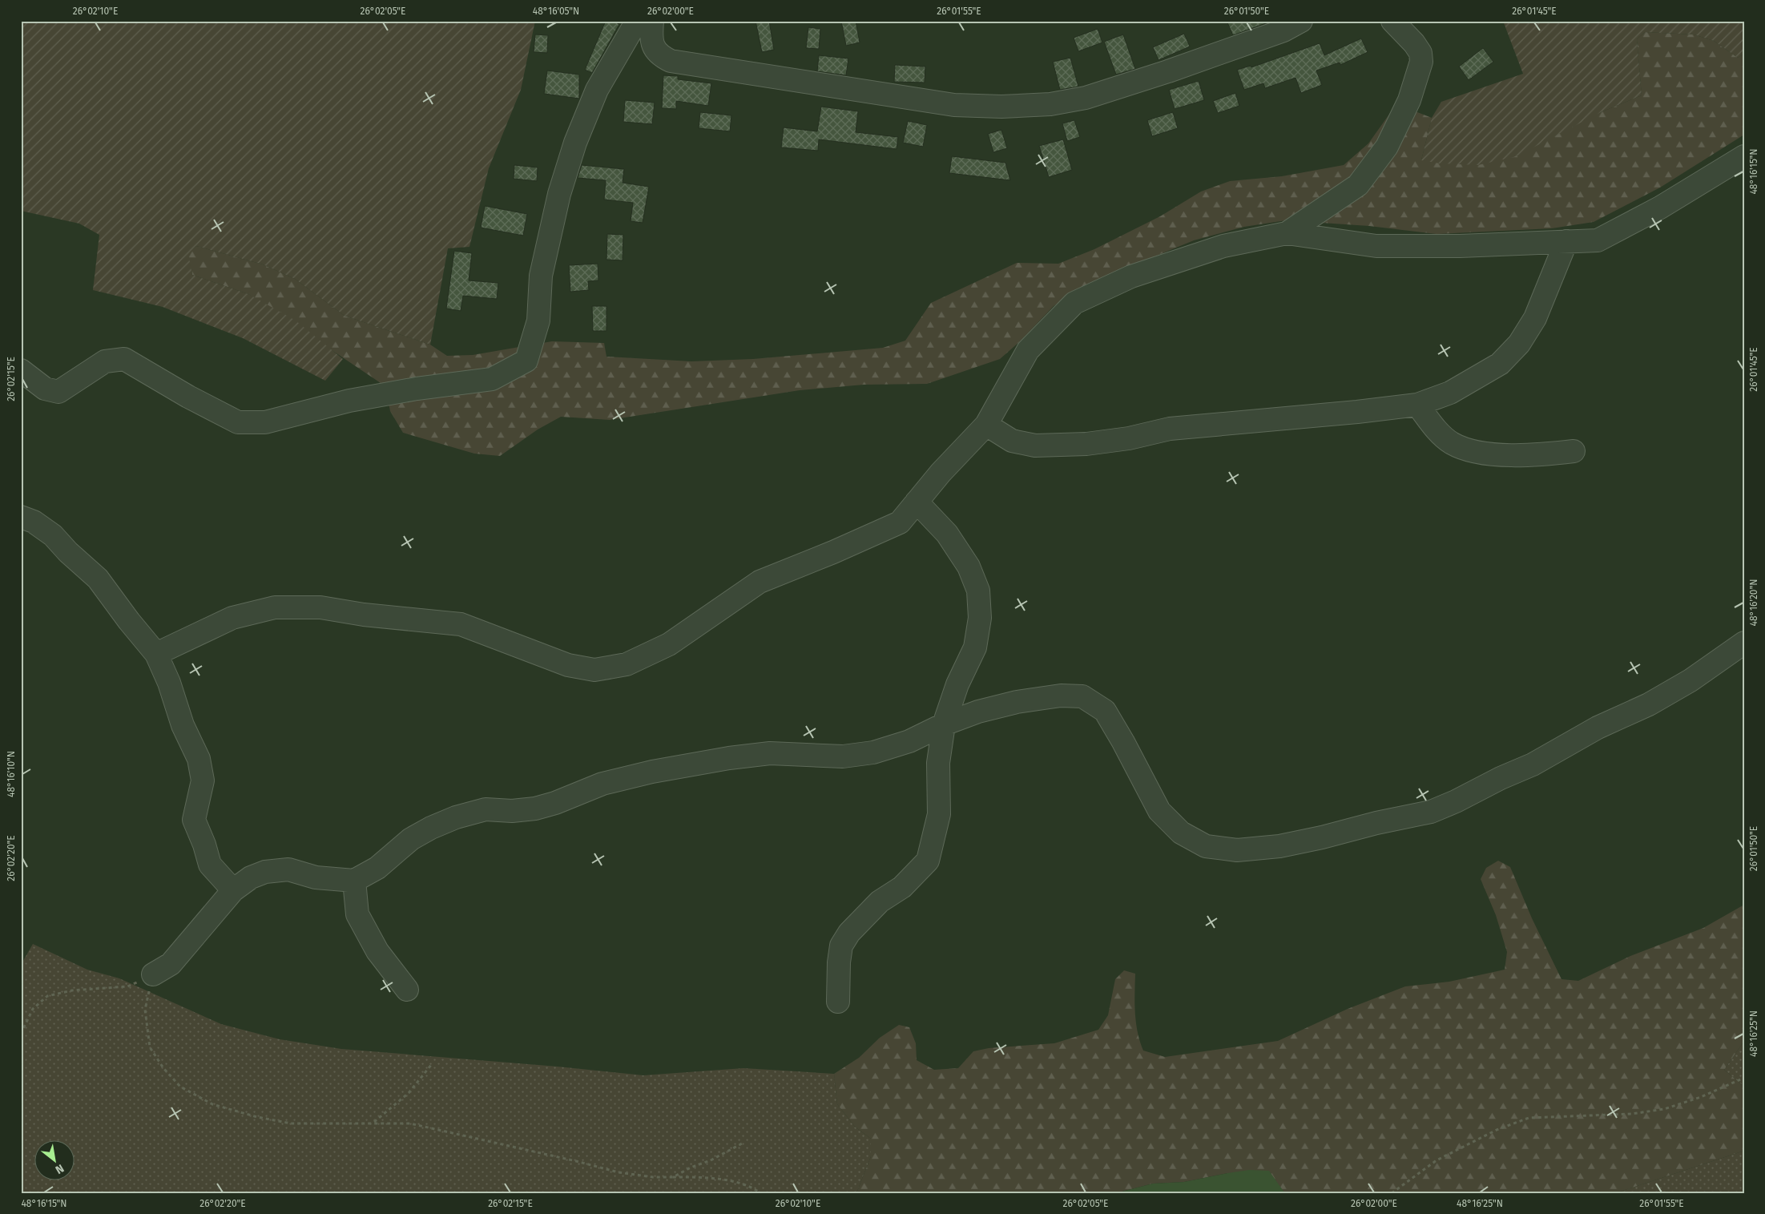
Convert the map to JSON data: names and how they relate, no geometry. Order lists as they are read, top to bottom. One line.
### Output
{"north":"bottom right","coordinates":["26°02'10\"E","26°02'05\"E","48°16'05\"N","26°02'00\"E","26°01'55\"E","26°01'50\"E","26°01'45\"E","48°16'15\"N","26°02'15\"E","48°16'20\"N","48°16'10\"N","26°02'20\"E","48°16'25\"N"]}
